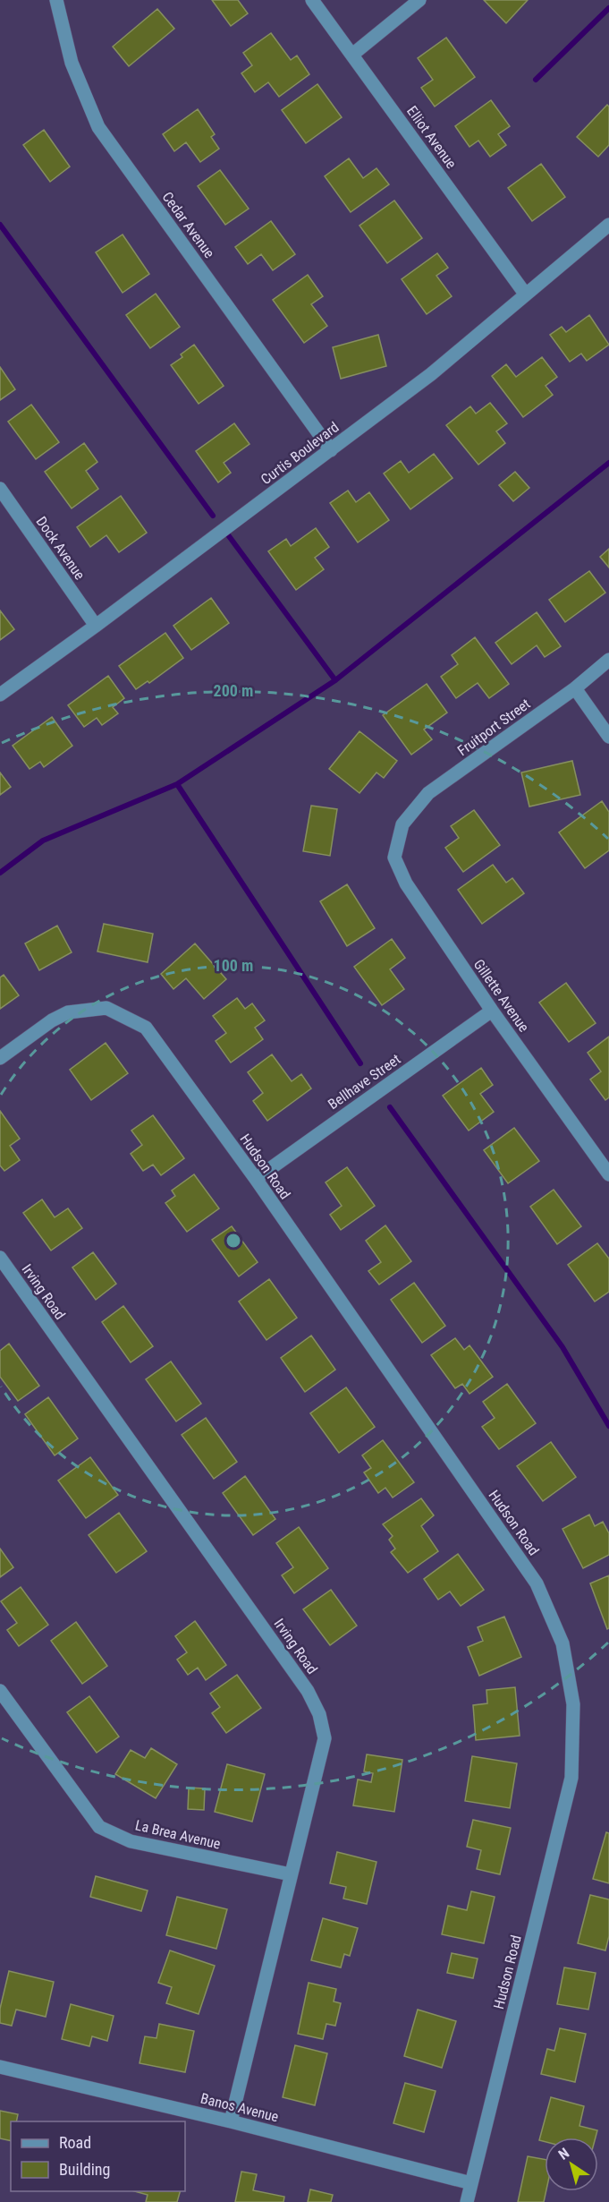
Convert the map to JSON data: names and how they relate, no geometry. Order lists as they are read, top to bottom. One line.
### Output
{"streets":{"street":["Elliot Avenue","Cedar Avenue","Curtis Boulevard","Dock Avenue","Fruitport Street","Gillette Avenue","Bellhave Street","Hudson Road","Irving Road","La Brea Avenue","Banos Avenue"]},"crossings":[["Elliot Avenue","Curtis Boulevard"],["Cedar Avenue","Curtis Boulevard"],["Curtis Boulevard","Dock Avenue"],["Fruitport Street","Gillette Avenue"],["Gillette Avenue","Bellhave Street"],["Bellhave Street","Hudson Road"],["Hudson Road","Banos Avenue"],["Irving Road","La Brea Avenue"],["Irving Road","Banos Avenue"]],"legend":["Road","Building"],"north":"top left","rings":["200 m","100 m"]}
